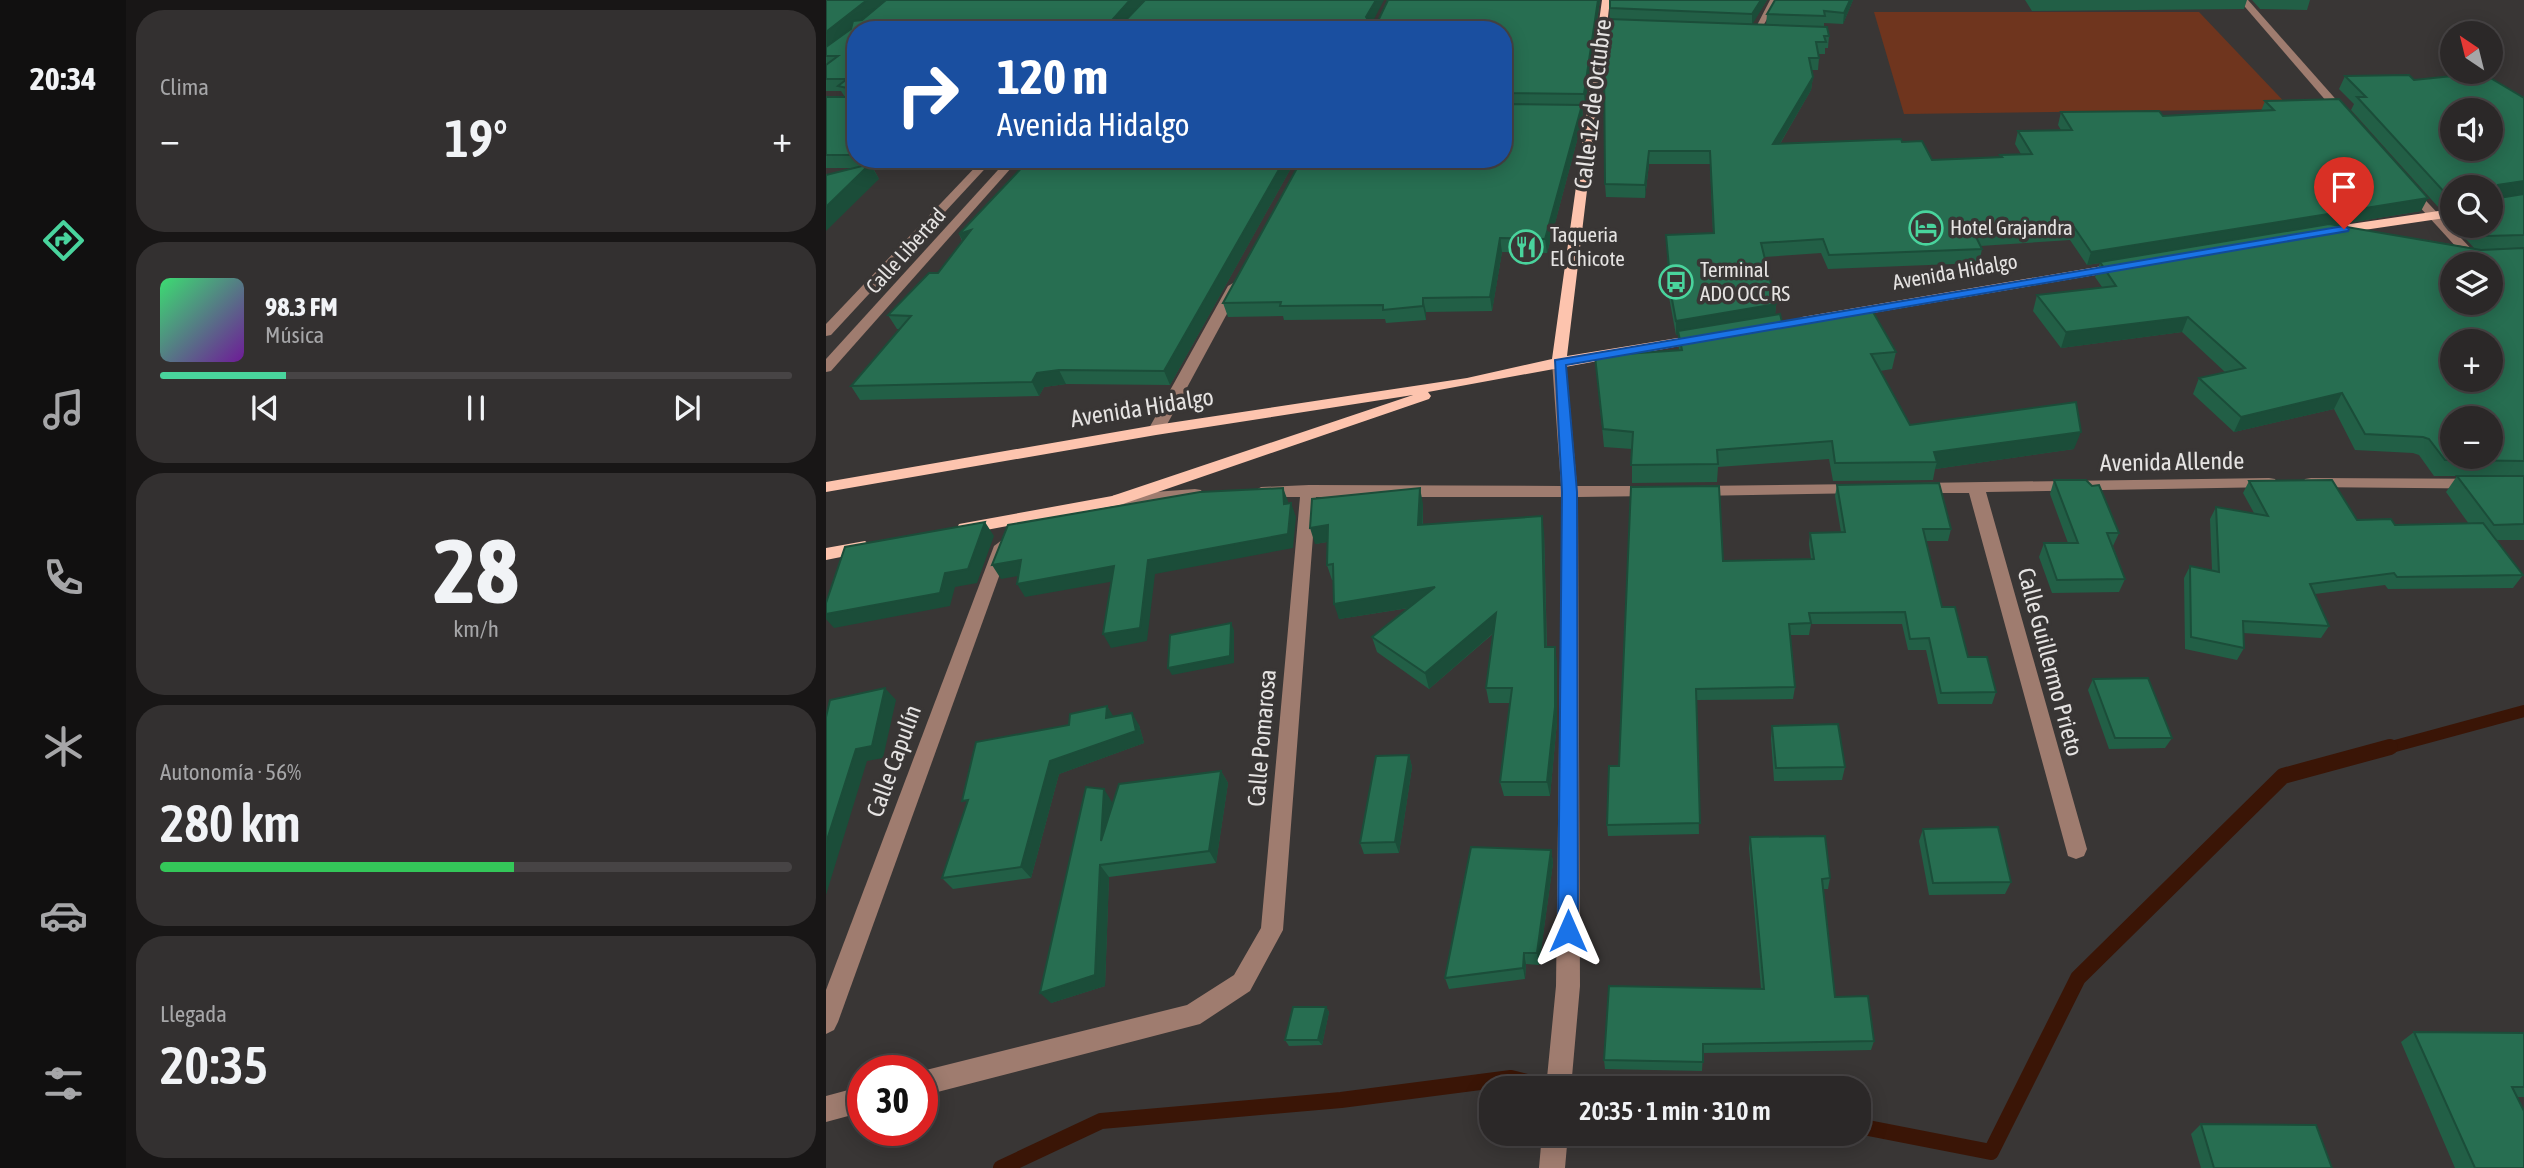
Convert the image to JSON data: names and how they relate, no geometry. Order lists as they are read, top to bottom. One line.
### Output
{"streets":{"main road":["Calle 12 de Octubre","Avenida Hidalgo"],"street":["Calle Libertad","Avenida Allende","Calle Guillermo Prieto","Calle Pomarosa","Calle Capulín"]},"crossings":[["Calle 12 de Octubre","Avenida Hidalgo"],["Avenida Hidalgo","Calle Capulín"],["Avenida Allende","Calle Guillermo Prieto"]],"places":{"hotel":["Hotel Grajandra"],"restaurant":["Taqueria El Chicote"],"bus stop":["Terminal ADO OCC RS"]},"north":"top left","page":{"tabs":"20:34","tile":["Clima",["28","km/h"],["Autonomía · 56%","280 km"],["Llegada","20:35"]],"map_buttons":["+","−"],"turn":["120 m","Avenida Hidalgo"],"heat":["−","19°","+"],"song":["98.3 FM","Música"],"limit":"30","trip":"20:35 · 1 min · 310 m"}}
